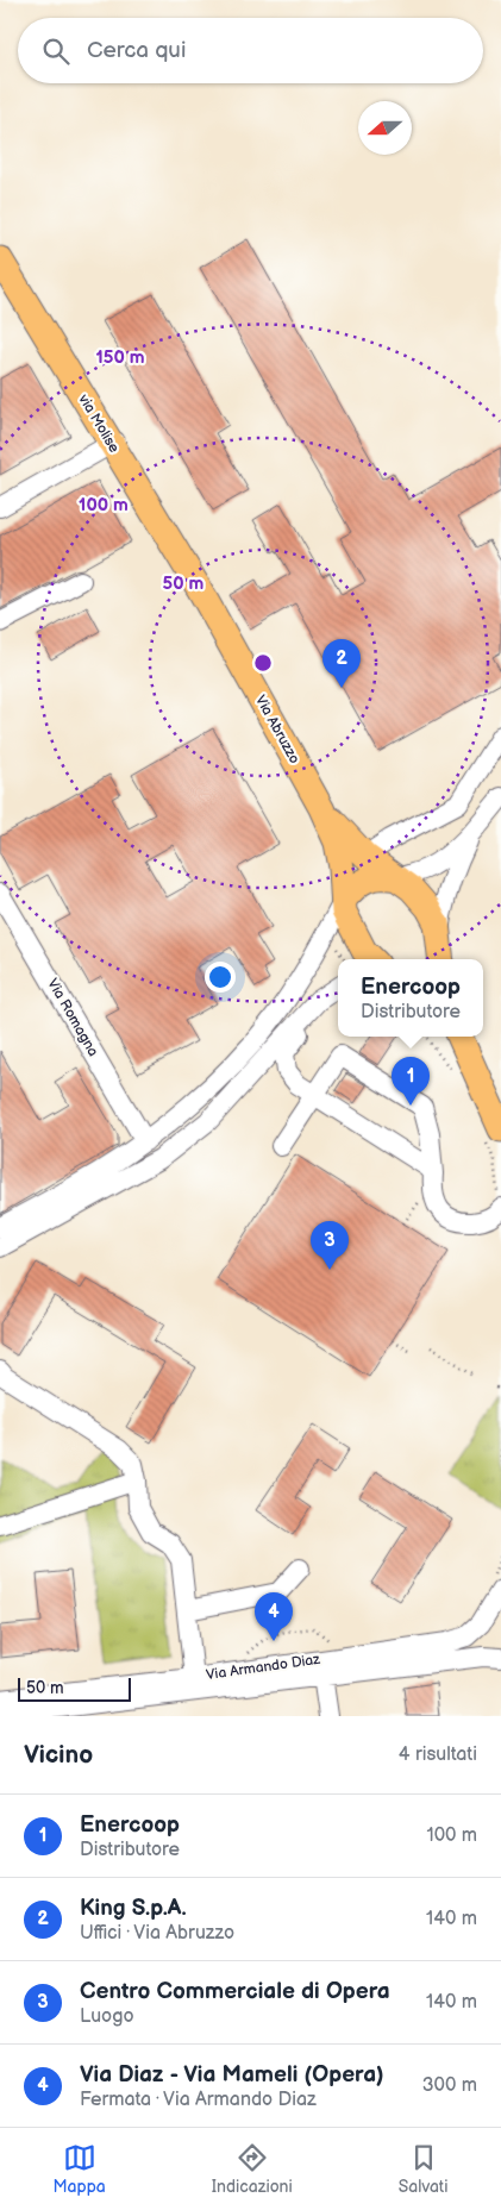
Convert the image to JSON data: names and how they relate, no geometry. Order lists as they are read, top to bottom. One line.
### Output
{"streets":{"main road":["via Molise","Via Abruzzo"],"street":["Via Romagna","Via Armando Diaz"]},"crossings":[["via Molise","Via Abruzzo"]],"scale_bar":"50 m","north":"left","page":{"search":"Cerca qui","pins":["2","1","3","4"],"popup":["Enercoop","Distributore"],"scale":"50 m","heading":["Vicino","4 risultati"],"list":[{"mark":"1","name":"Enercoop","note":"Distributore","value":"100 m"},{"mark":"2","name":"King S.p.A.","note":"Uffici · Via Abruzzo","value":"140 m"},{"mark":"3","name":"Centro Commerciale di Opera","note":"Luogo","value":"140 m"},{"mark":"4","name":"Via Diaz - Via Mameli (Opera)","note":"Fermata · Via Armando Diaz","value":"300 m"}],"nav":["Mappa","Indicazioni","Salvati"]},"rings":["150 m","100 m","50 m"]}
